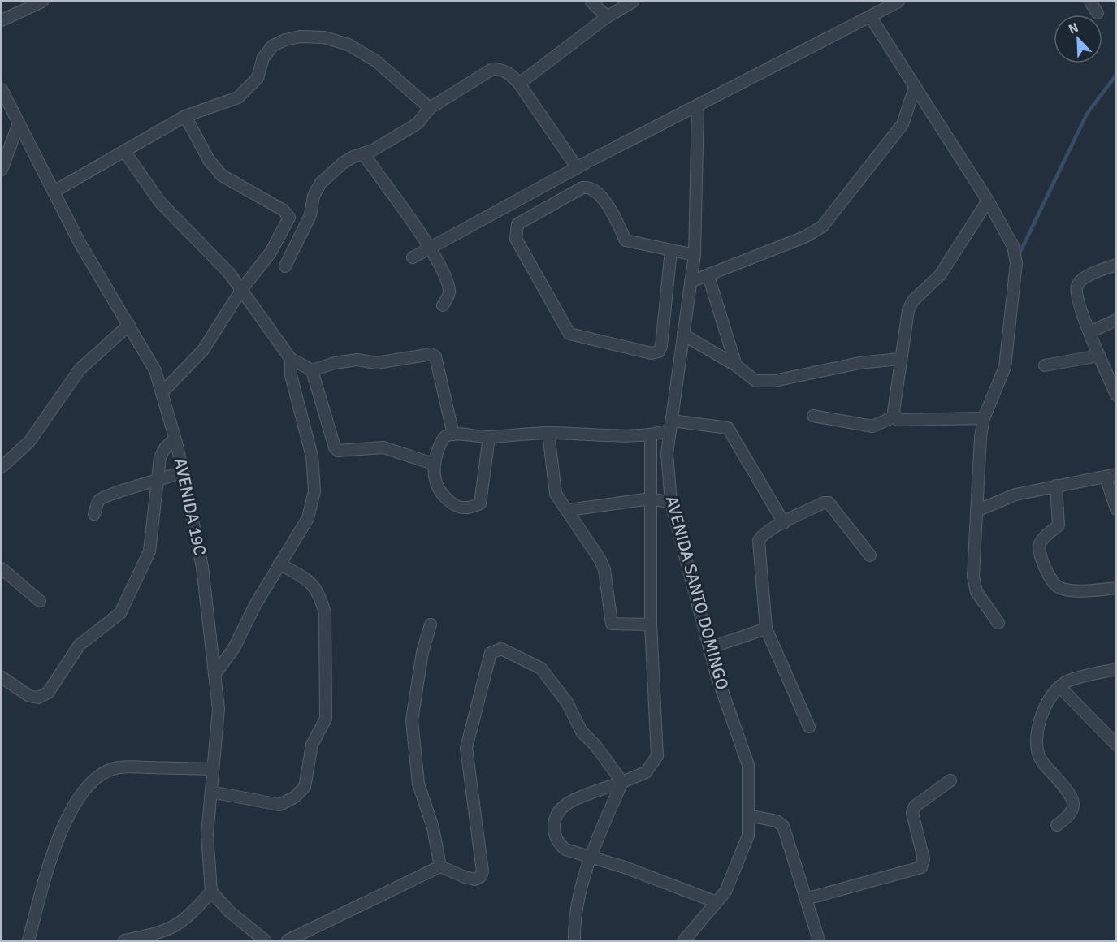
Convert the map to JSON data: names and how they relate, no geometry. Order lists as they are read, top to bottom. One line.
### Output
{"streets":{"street":["AVENIDA 19C","AVENIDA SANTO DOMINGO"]},"north":"top left"}
